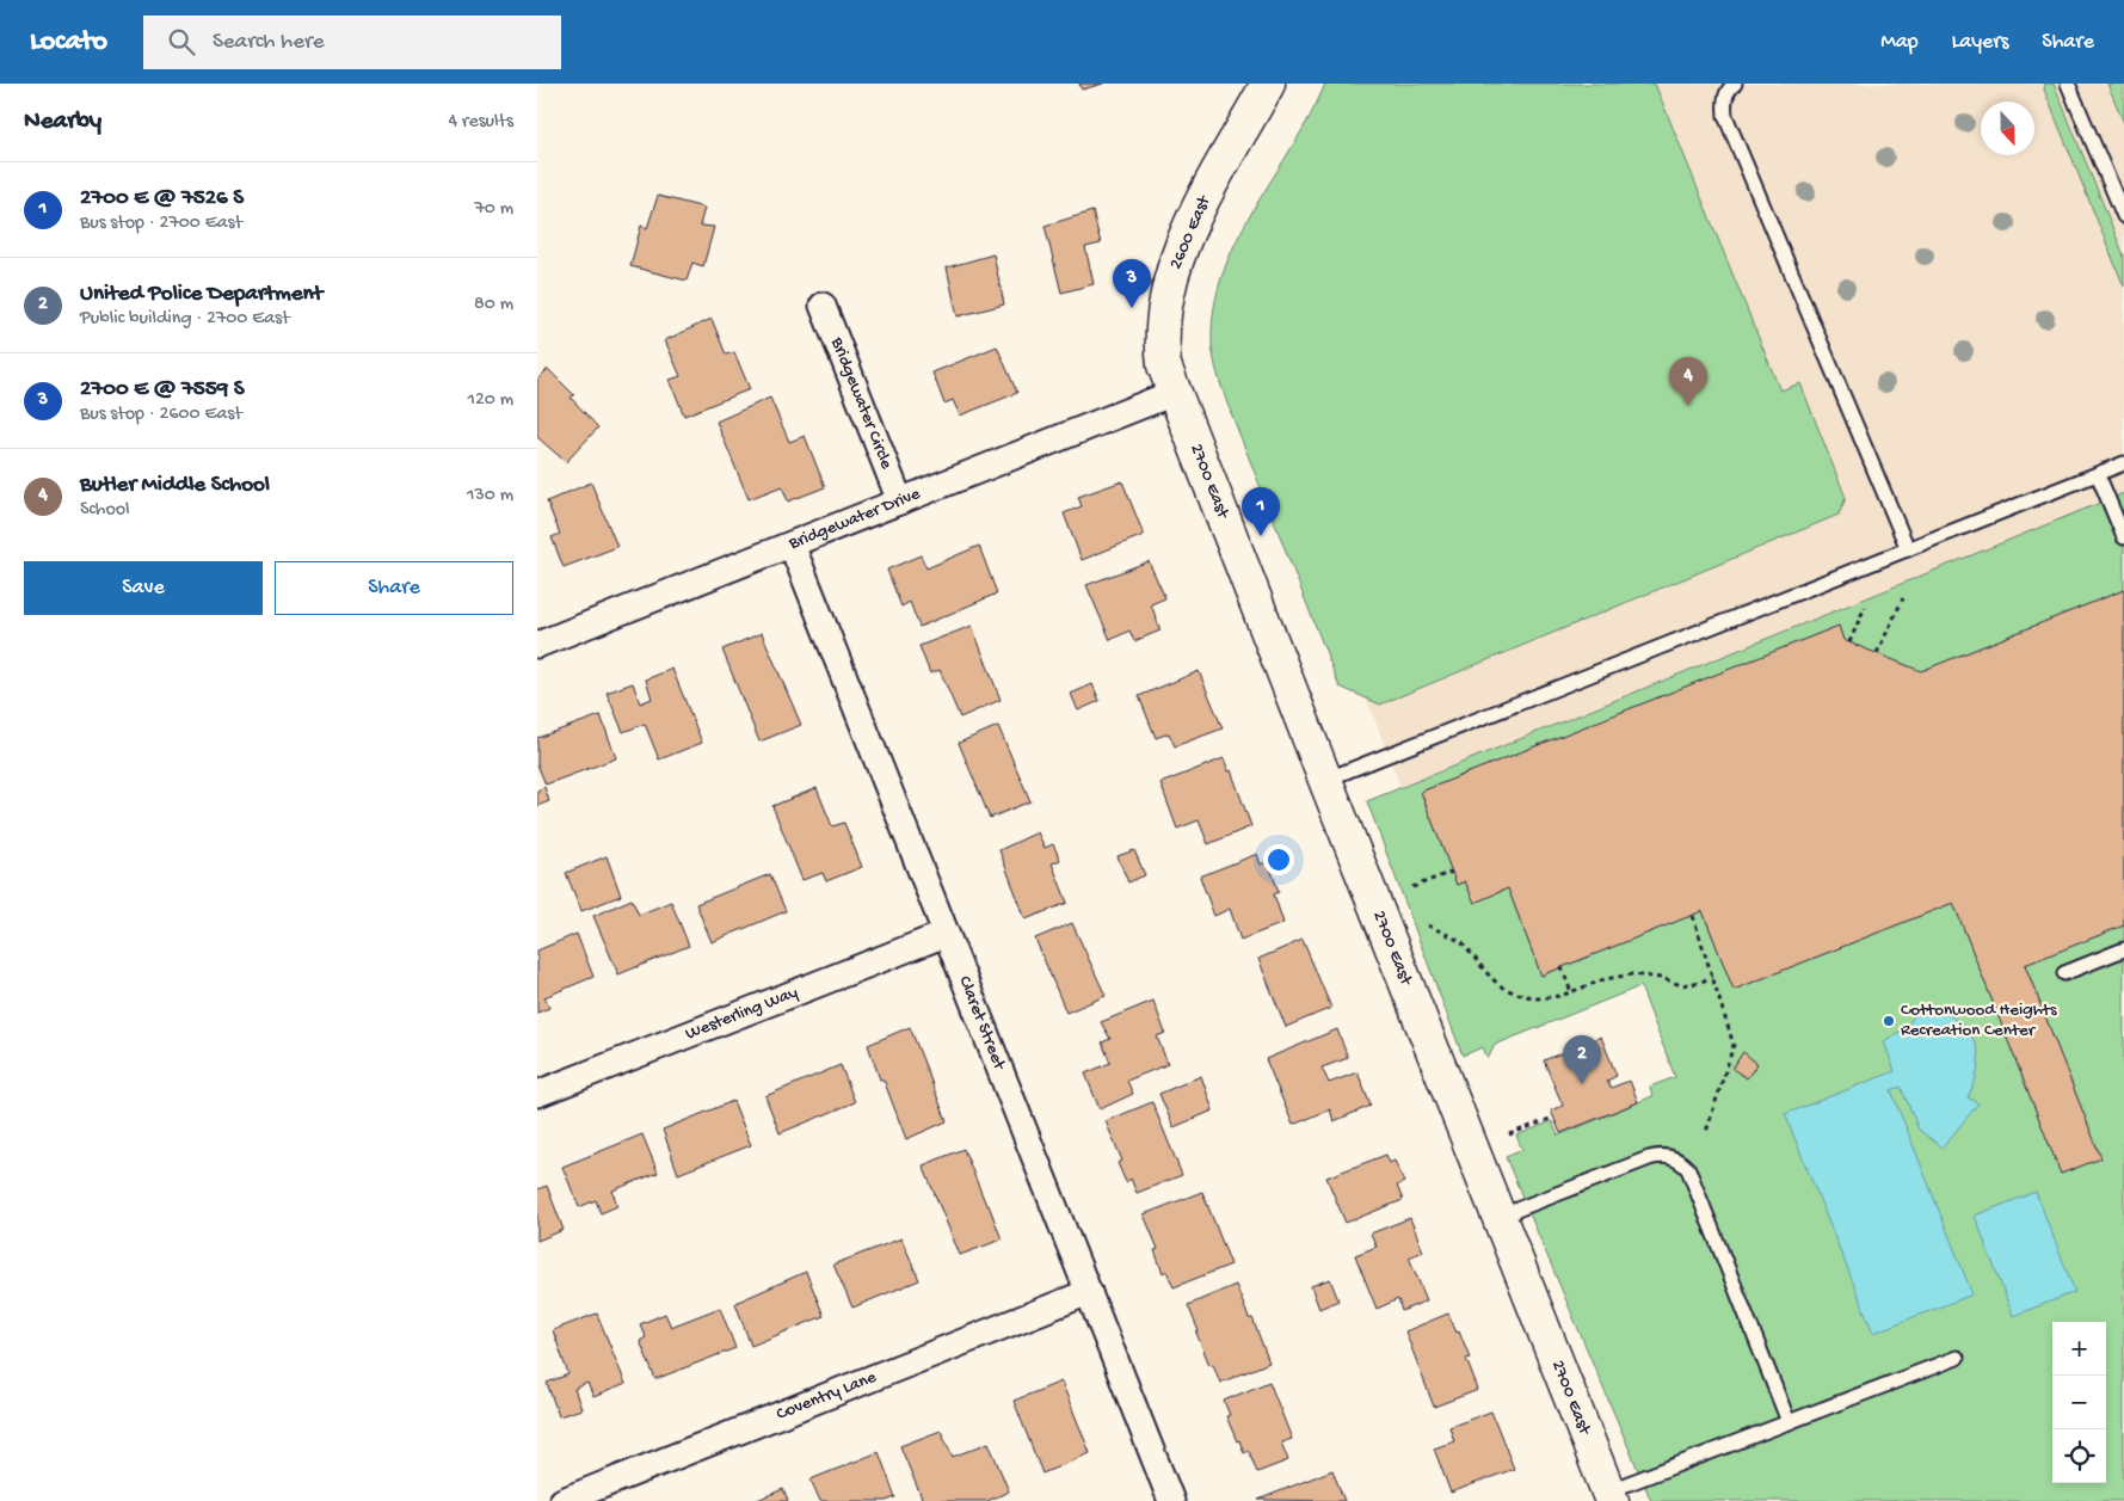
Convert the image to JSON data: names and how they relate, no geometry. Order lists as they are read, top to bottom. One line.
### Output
{"streets":{"street":["2600 East","Bridgewater Circle","2700 East","Bridgewater Drive","Westerling Way","Claret Street","Coventry Lane"]},"crossings":[["2600 East","2700 East"],["2600 East","Bridgewater Drive"],["Bridgewater Circle","Bridgewater Drive"],["2700 East","Bridgewater Drive"],["Bridgewater Drive","Claret Street"],["Westerling Way","Claret Street"],["Claret Street","Coventry Lane"]],"places":["Cottonwood Heights Recreation Center"],"north":"bottom","page":{"header":"Locato","search":"Search here","nav":["Map","Layers","Share"],"heading":["Nearby","4 results"],"list":[{"mark":"1","name":"2700 E @ 7526 S","note":"Bus stop · 2700 East","value":"70 m"},{"mark":"2","name":"United Police Department","note":"Public building · 2700 East","value":"80 m"},{"mark":"3","name":"2700 E @ 7559 S","note":"Bus stop · 2600 East","value":"120 m"},{"mark":"4","name":"Butler Middle School","note":"School","value":"130 m"}],"pins":["3","4","1","2"],"buttons":["Save","Share"],"map_buttons":["+","−"]}}
